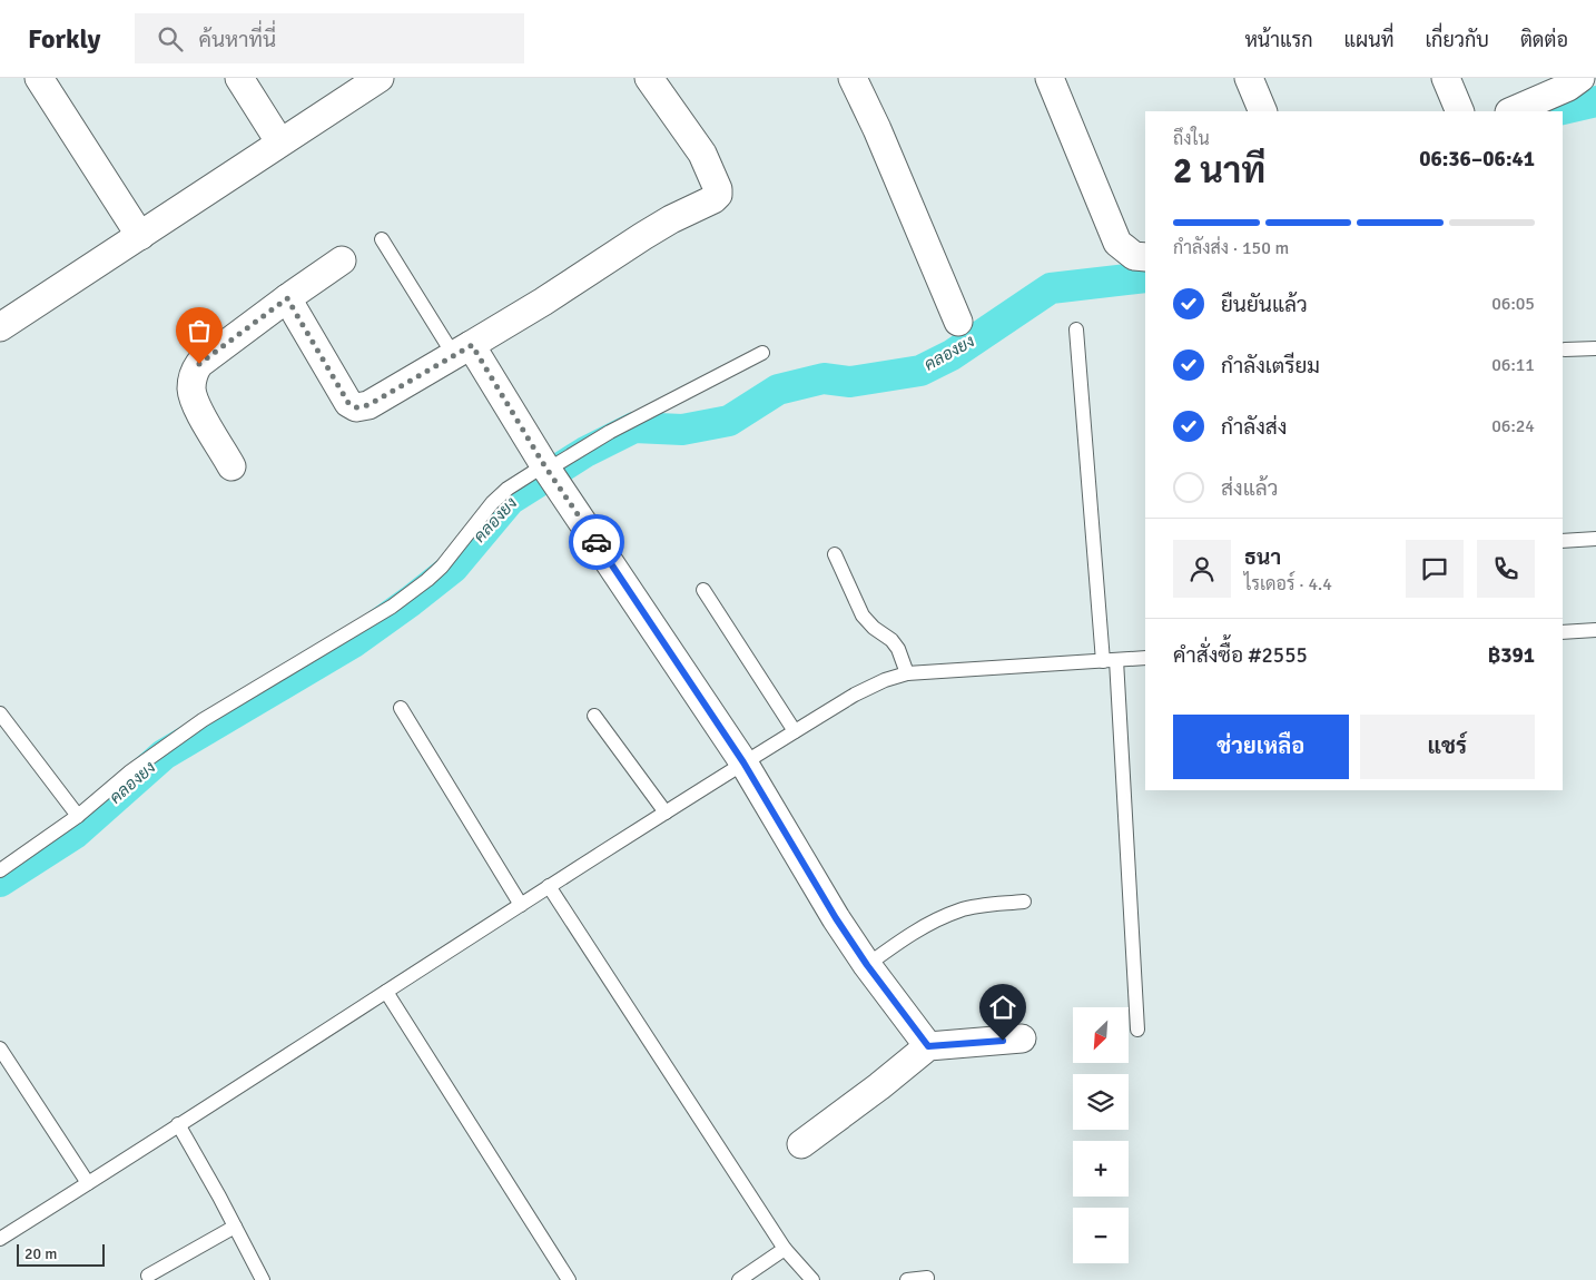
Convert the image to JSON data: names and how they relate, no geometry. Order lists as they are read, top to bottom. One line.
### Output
{"water":["คลองยง"],"scale_bar":"20 m","north":"bottom left","page":{"header":"Forkly","search":"ค้นหาที่นี่","nav":["หน้าแรก","แผนที่","เกี่ยวกับ","ติดต่อ"],"heading":["2 นาที","ถึงใน","06:36–06:41"],"panel":["ธนา","ไรเดอร์ · 4.4","คำสั่งซื้อ #2555","฿391"],"bar":"กำลังส่ง · 150 m","list":[["ยืนยันแล้ว","06:05"],["กำลังเตรียม","06:11"],["กำลังส่ง","06:24"],"ส่งแล้ว"],"buttons":["ช่วยเหลือ","แชร์"],"map_buttons":["+","−"],"scale":"20 m"}}
